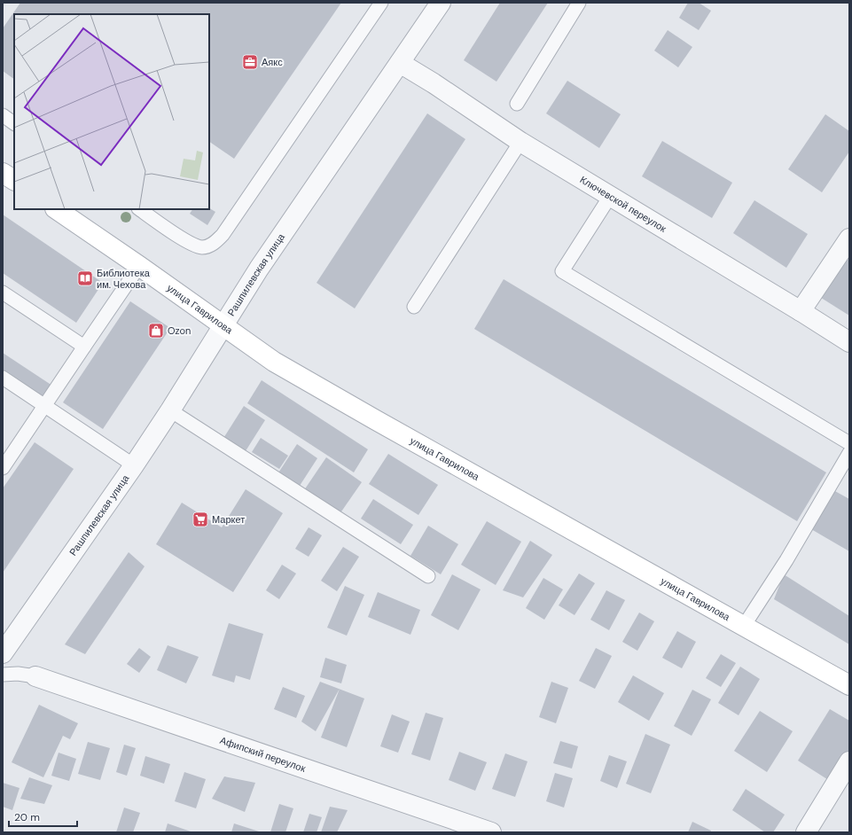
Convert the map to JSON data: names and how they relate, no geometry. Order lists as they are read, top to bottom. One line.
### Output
{"streets":{"main road":["улица Гаврилова"],"street":["Ключевской переулок","Рашпилевская улица","Афипский переулок"]},"crossings":[["Ключевской переулок","Рашпилевская улица"],["Рашпилевская улица","улица Гаврилова"]],"places":{"office":["Аякс"],"library":["Библиотека им. Чехова"],"shop":["Ozon"],"supermarket":["Маркет"]},"scale_bar":"20 m"}
